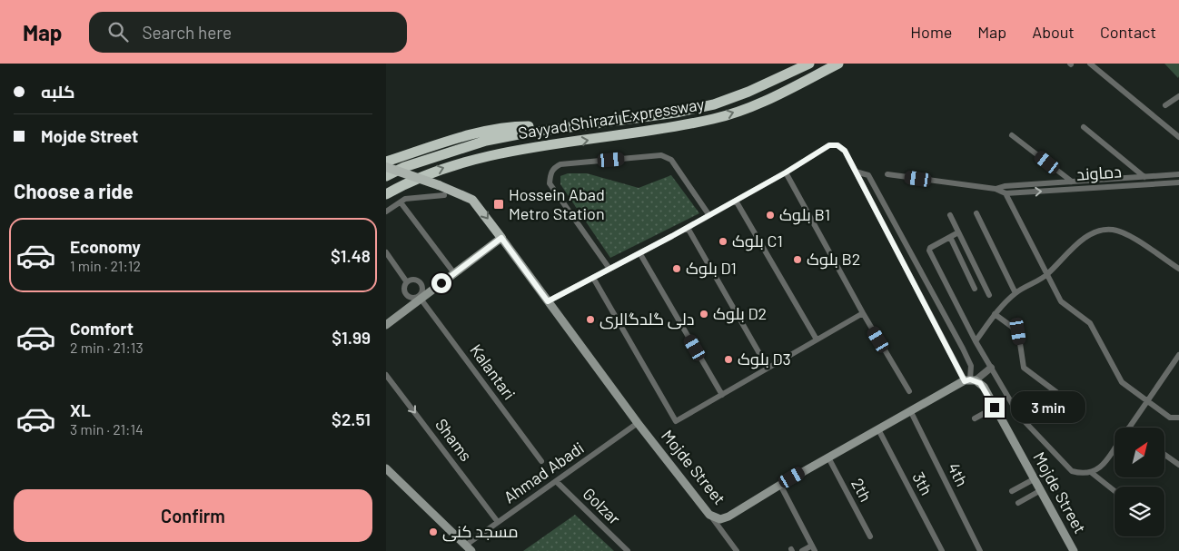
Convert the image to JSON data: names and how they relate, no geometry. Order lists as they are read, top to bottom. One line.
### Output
{"streets":{"highway":["Sayyad Shirazi Expressway"],"main road":["Mojde Street"],"street":["دماوند","Kalantari","Shams","Ahmad Abadi","4th","3th","2th","Golzar"]},"crossings":[["Shams","Ahmad Abadi"],["Mojde Street","Ahmad Abadi"],["Mojde Street","4th"],["Mojde Street","3th"],["Mojde Street","2th"],["Ahmad Abadi","Golzar"]],"one_way":["Shams"],"places":{"transit":["Hossein Abad Metro Station"],"other":["بلوک B1","بلوک C1","بلوک B2","بلوک D1","بلوک D2","دلی گلدگالری","بلوک D3","مسجد کنی"]},"north":"top right","page":{"header":"Map","search":"Search here","nav":["Home","Map","About","Contact"],"banner":["کلبه","Mojde Street"],"heading":"Choose a ride","list":[{"name":"Economy","note":"1 min · 21:12","value":"$1.48"},{"name":"Comfort","note":"2 min · 21:13","value":"$1.99"},{"name":"XL","note":"3 min · 21:14","value":"$2.51"}],"bubble":"3 min","buttons":"Confirm"}}
